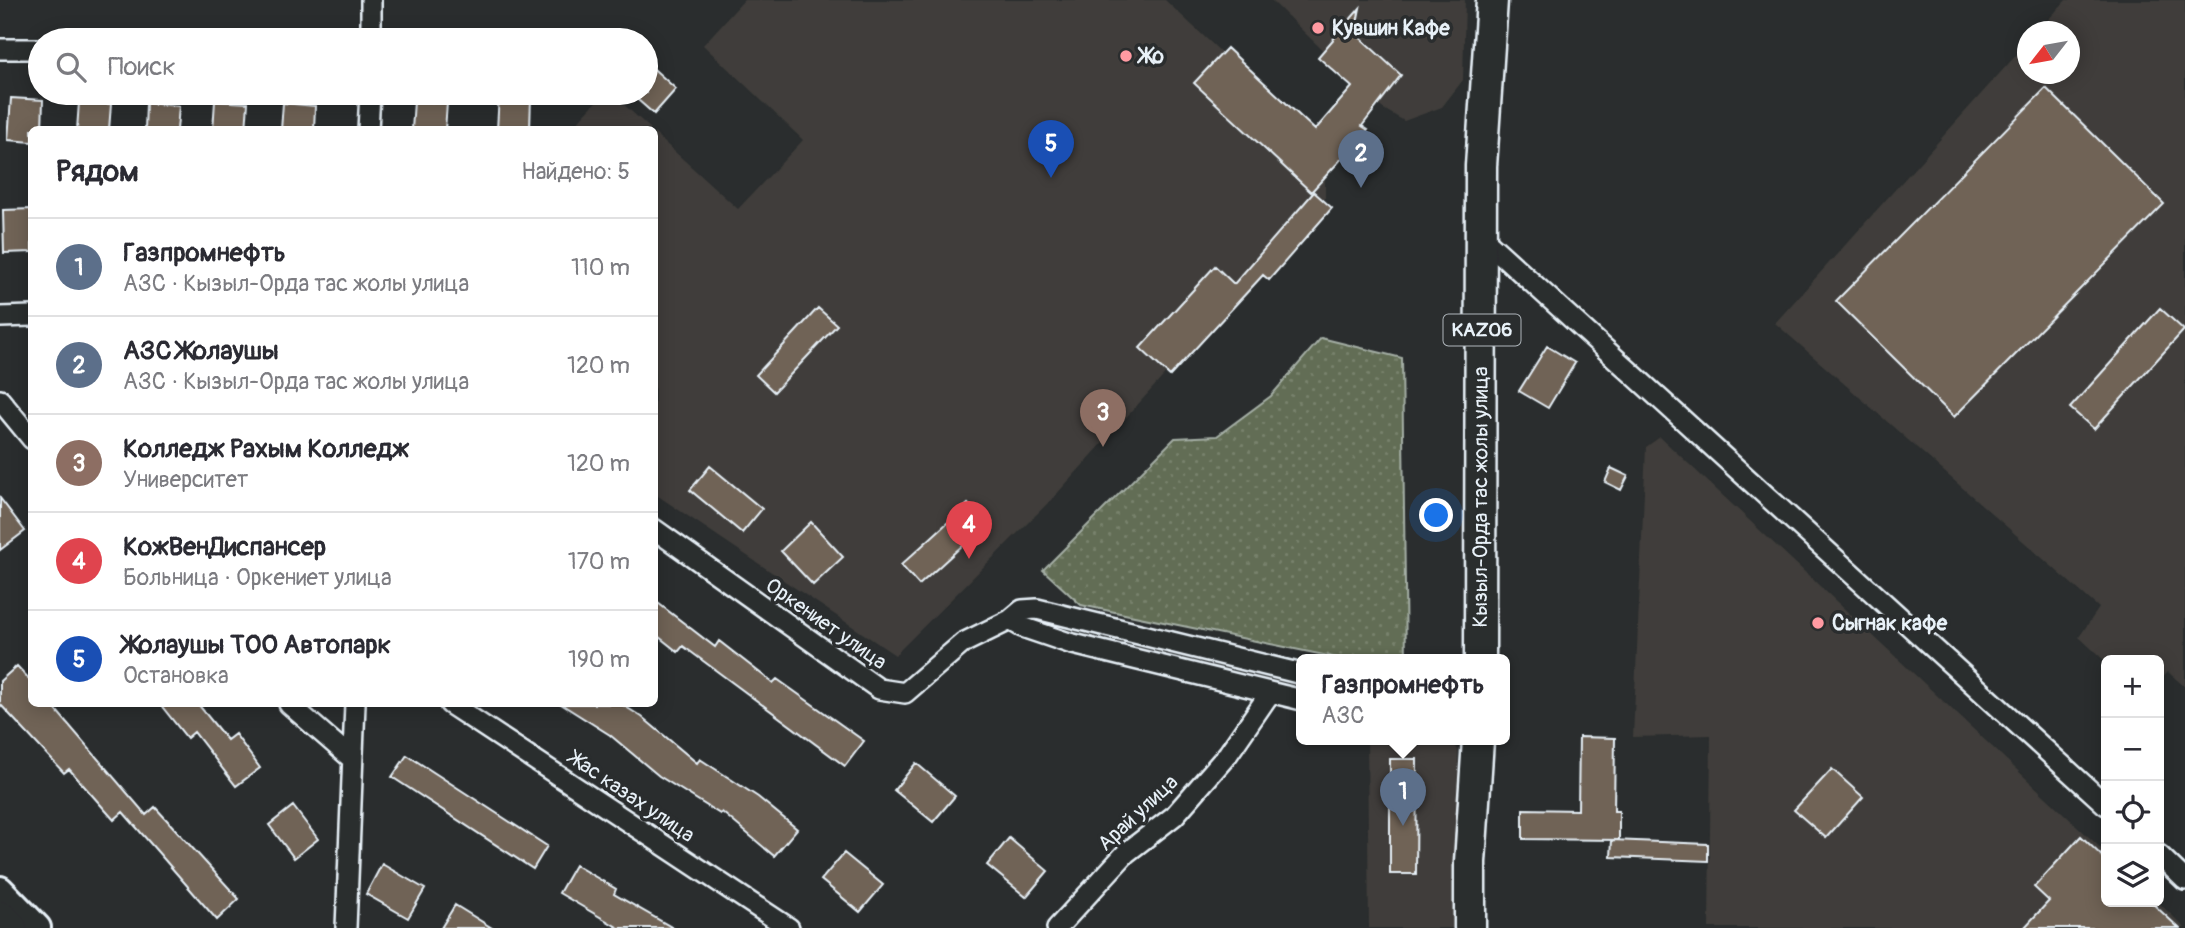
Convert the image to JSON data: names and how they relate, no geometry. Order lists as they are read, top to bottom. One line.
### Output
{"streets":{"main road":["KАZ06","Кызыл-Орда тас жолы улица"],"street":["Оркениет улица","Жас казах улица","Арай улица"]},"places":["Кувшин Кафе","Жо","Сыгнак кафе"],"north":"bottom left","page":{"search":"Поиск","pins":["5","2","3","4","1"],"heading":["Рядом","Найдено: 5"],"list":[{"mark":"1","name":"Газпромнефть","note":"АЗС · Кызыл-Орда тас жолы улица","value":"110 m"},{"mark":"2","name":"АЗС Жолаушы","note":"АЗС · Кызыл-Орда тас жолы улица","value":"120 m"},{"mark":"3","name":"Колледж Рахым Колледж","note":"Университет","value":"120 m"},{"mark":"4","name":"КожВенДиспансер","note":"Больница · Оркениет улица","value":"170 m"},{"mark":"5","name":"Жолаушы ТОО Автопарк","note":"Остановка","value":"190 m"}],"popup":["Газпромнефть","АЗС"],"map_buttons":["+","−"]}}
